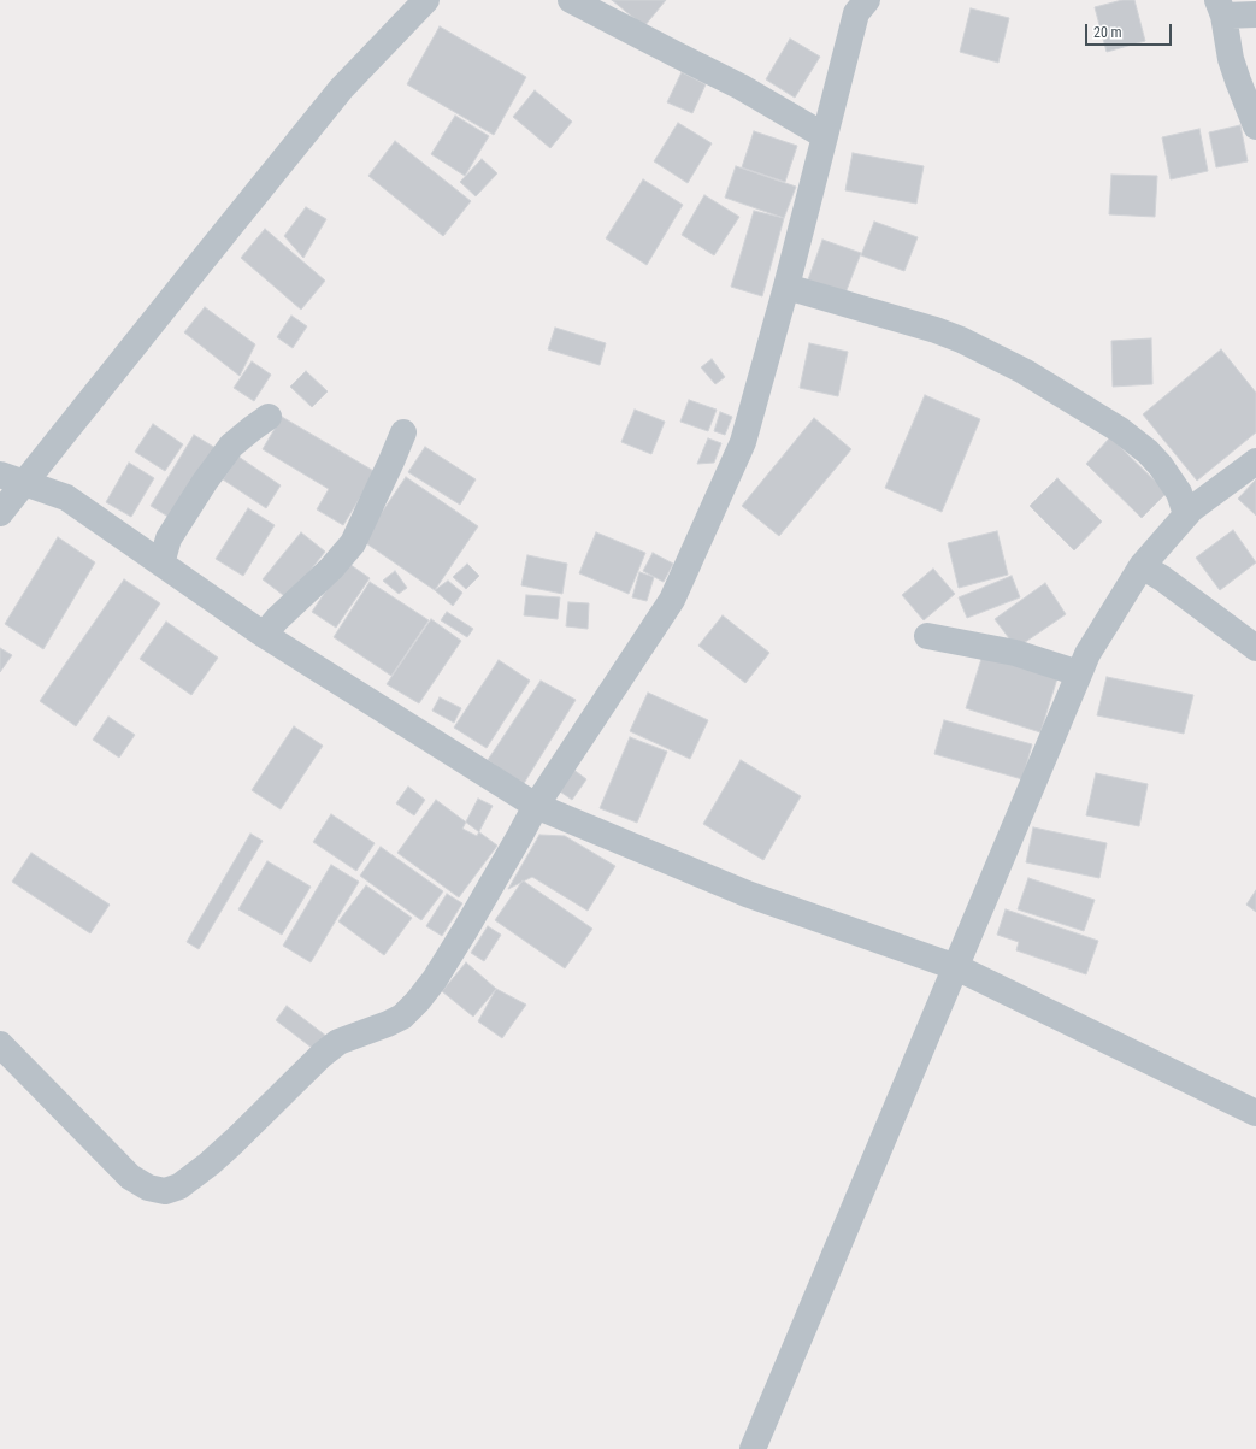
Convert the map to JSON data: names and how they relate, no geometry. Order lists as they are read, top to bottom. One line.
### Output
{"scale_bar":"20 m"}
